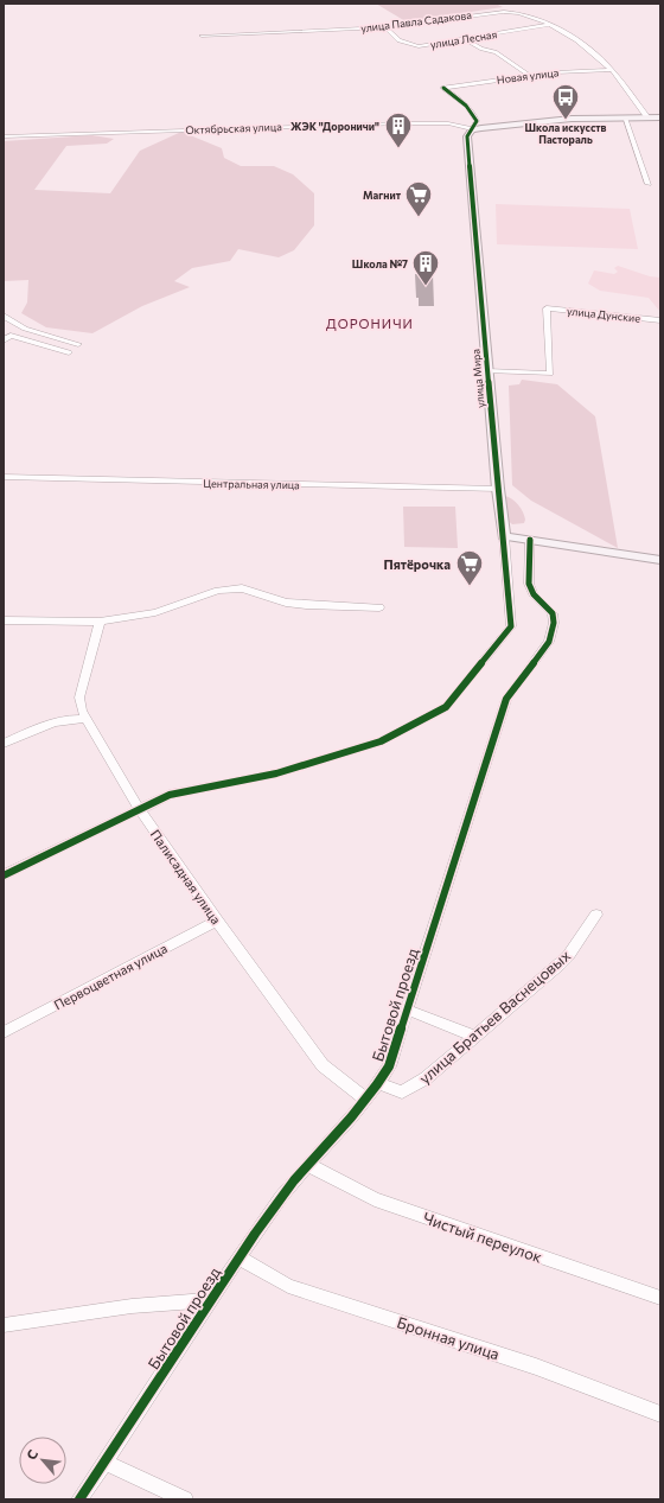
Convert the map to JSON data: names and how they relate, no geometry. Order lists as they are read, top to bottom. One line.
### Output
{"streets":{"street":["улица Павла Садакова","улица Лесная","Новая улица","Октябрьская улица","улица Дунские","улица Мира","Центральная улица","Палисадная улица","Первоцветная улица","Бытовой проезд","улица Братьев Васнецовых","Чистый переулок","Бронная улица"]},"crossings":[["улица Павла Садакова","улица Лесная"],["улица Павла Садакова","Новая улица"],["улица Павла Садакова","Октябрьская улица"],["Новая улица","Октябрьская улица"],["Новая улица","улица Мира"],["Октябрьская улица","улица Мира"],["улица Дунские","улица Мира"],["улица Мира","Центральная улица"],["улица Мира","Палисадная улица"],["Палисадная улица","Первоцветная улица"],["Палисадная улица","Бытовой проезд"],["Бытовой проезд","улица Братьев Васнецовых"],["Бытовой проезд","Чистый переулок"],["Бытовой проезд","Бронная улица"]],"districts":["ДОРОНИЧИ"],"places":{"bus stop":["Школа искусств Пастораль"],"building":["ЖЭК \"Дороничи\"","Школа №7"],"supermarket":["Магнит","Пятёрочка"]},"north":"top left"}
